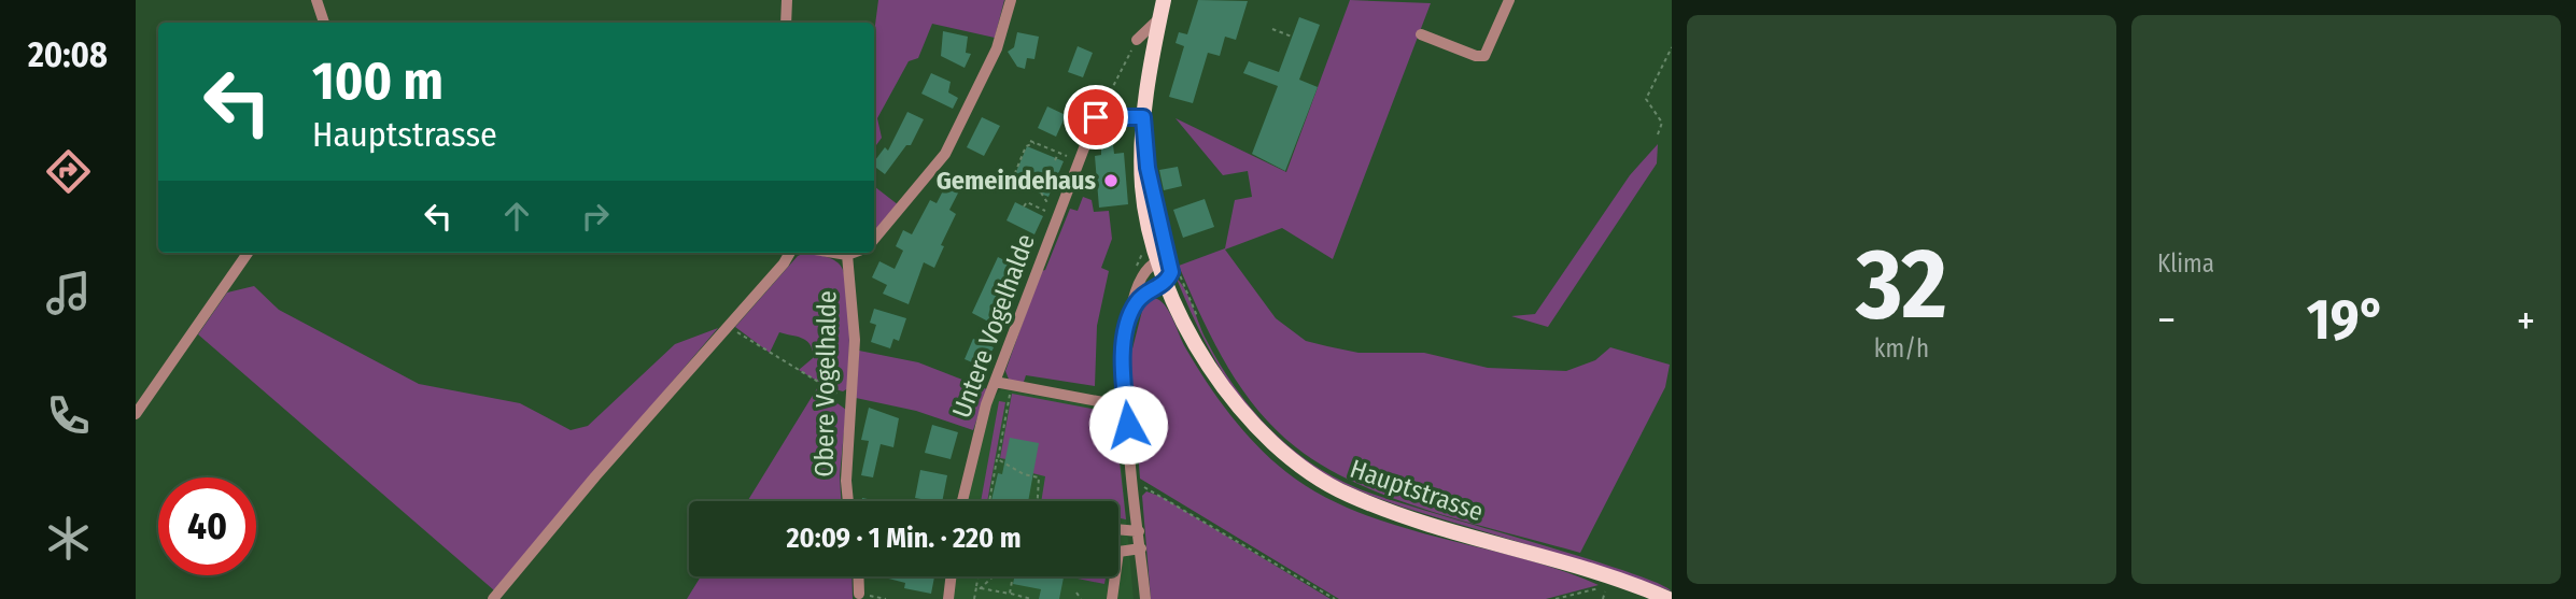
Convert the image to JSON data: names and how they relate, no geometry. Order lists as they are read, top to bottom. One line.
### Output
{"streets":{"main road":["Hauptstrasse"],"street":["Untere Vogelhalde","Obere Vogelhalde"]},"places":["Gemeindehaus"],"page":{"tabs":"20:08","tile":[["32","km/h"],"Klima"],"turn":["100 m","Hauptstrasse"],"heat":["−","19°","+"],"limit":"40","trip":"20:09 · 1 Min. · 220 m"}}
